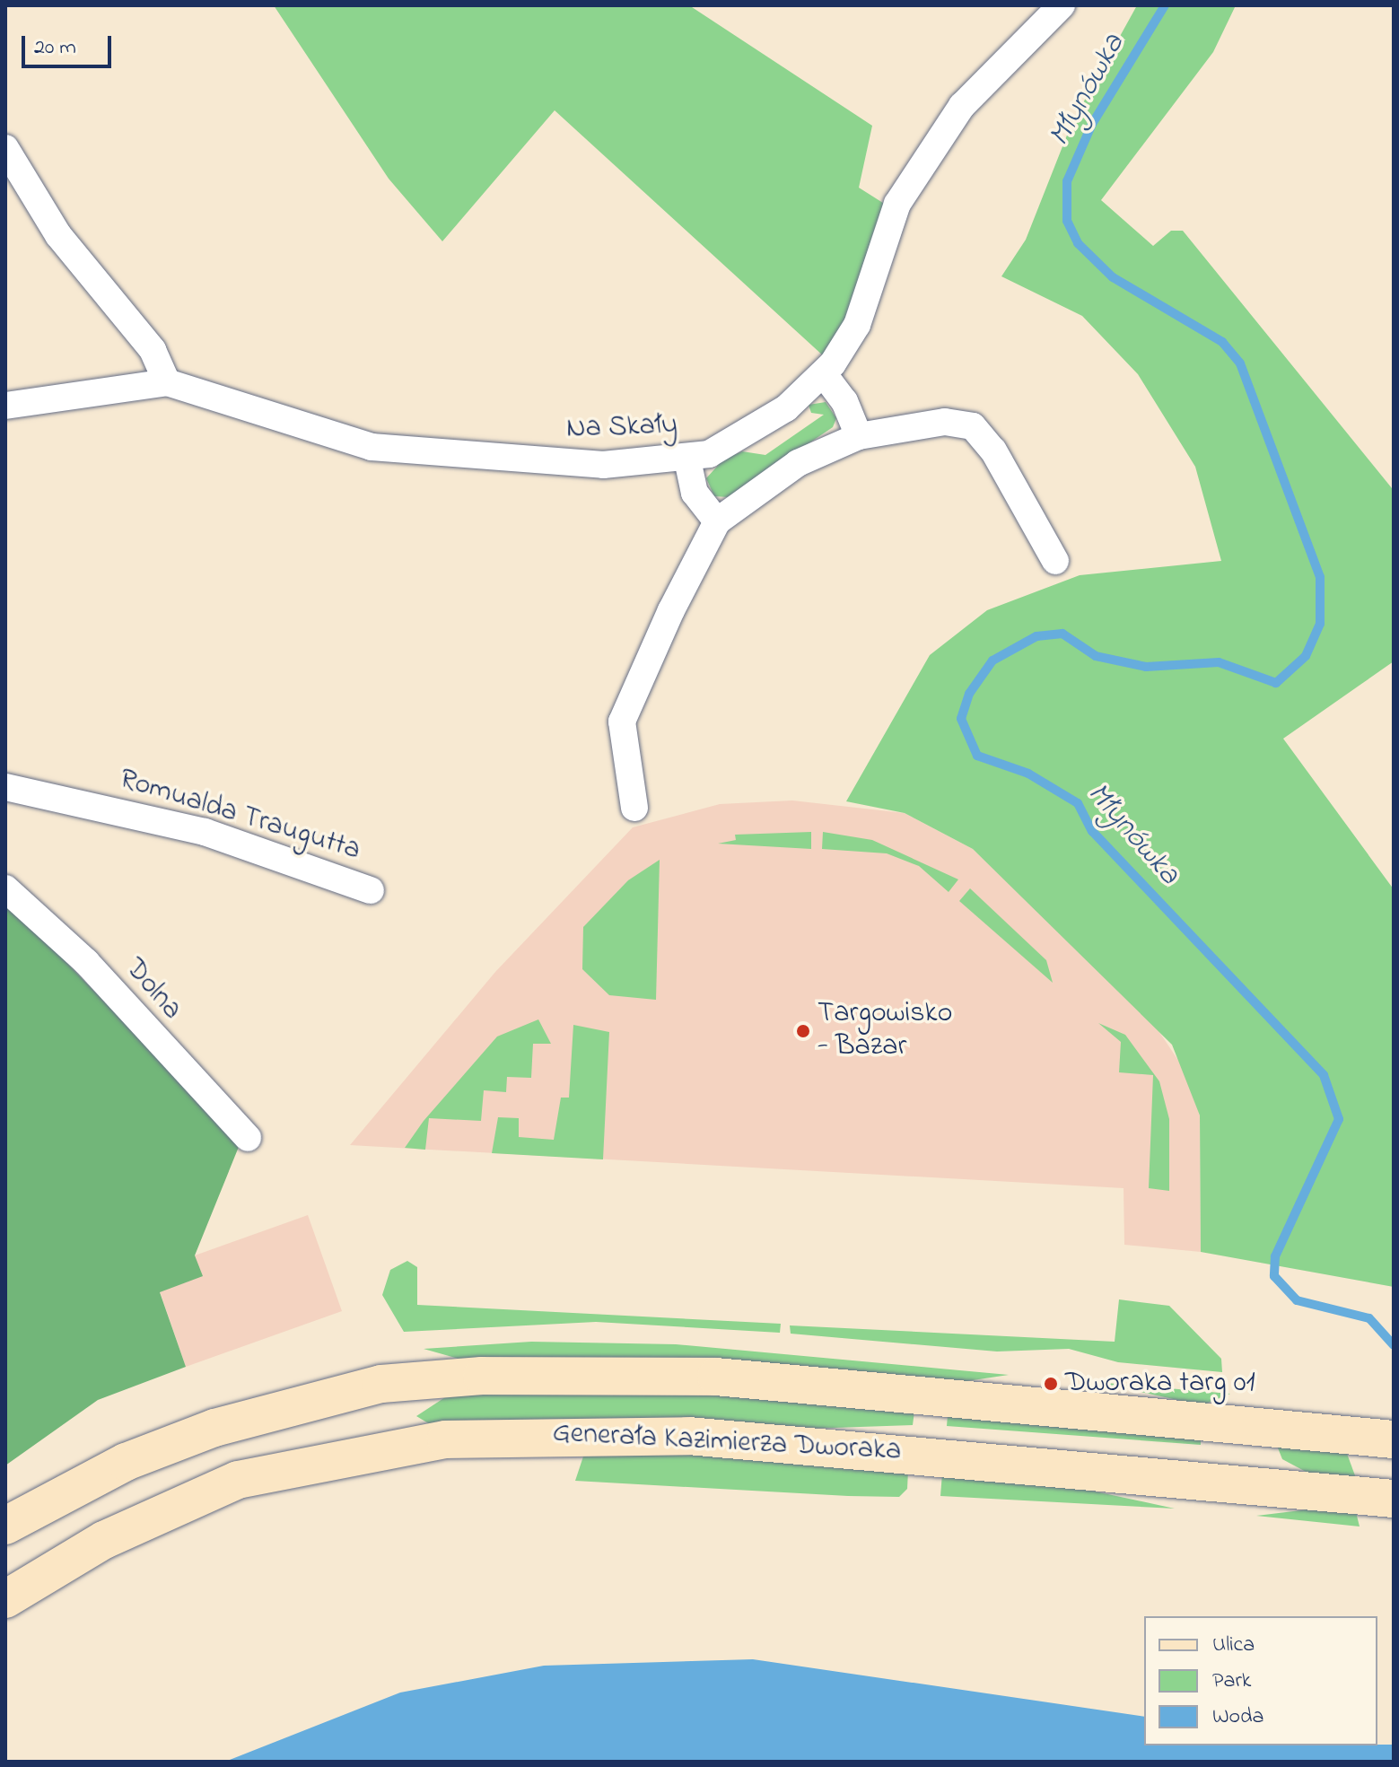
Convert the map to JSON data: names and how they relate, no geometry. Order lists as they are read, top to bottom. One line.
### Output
{"streets":{"main road":["Generała Kazimierza Dworaka"],"street":["Na Skały","Romualda Traugutta","Dolna"]},"water":["Młynówka"],"places":["Targowisko - Bazar","Dworaka targ 01"],"legend":["Ulica","Park","Woda"],"scale_bar":"20 m"}
